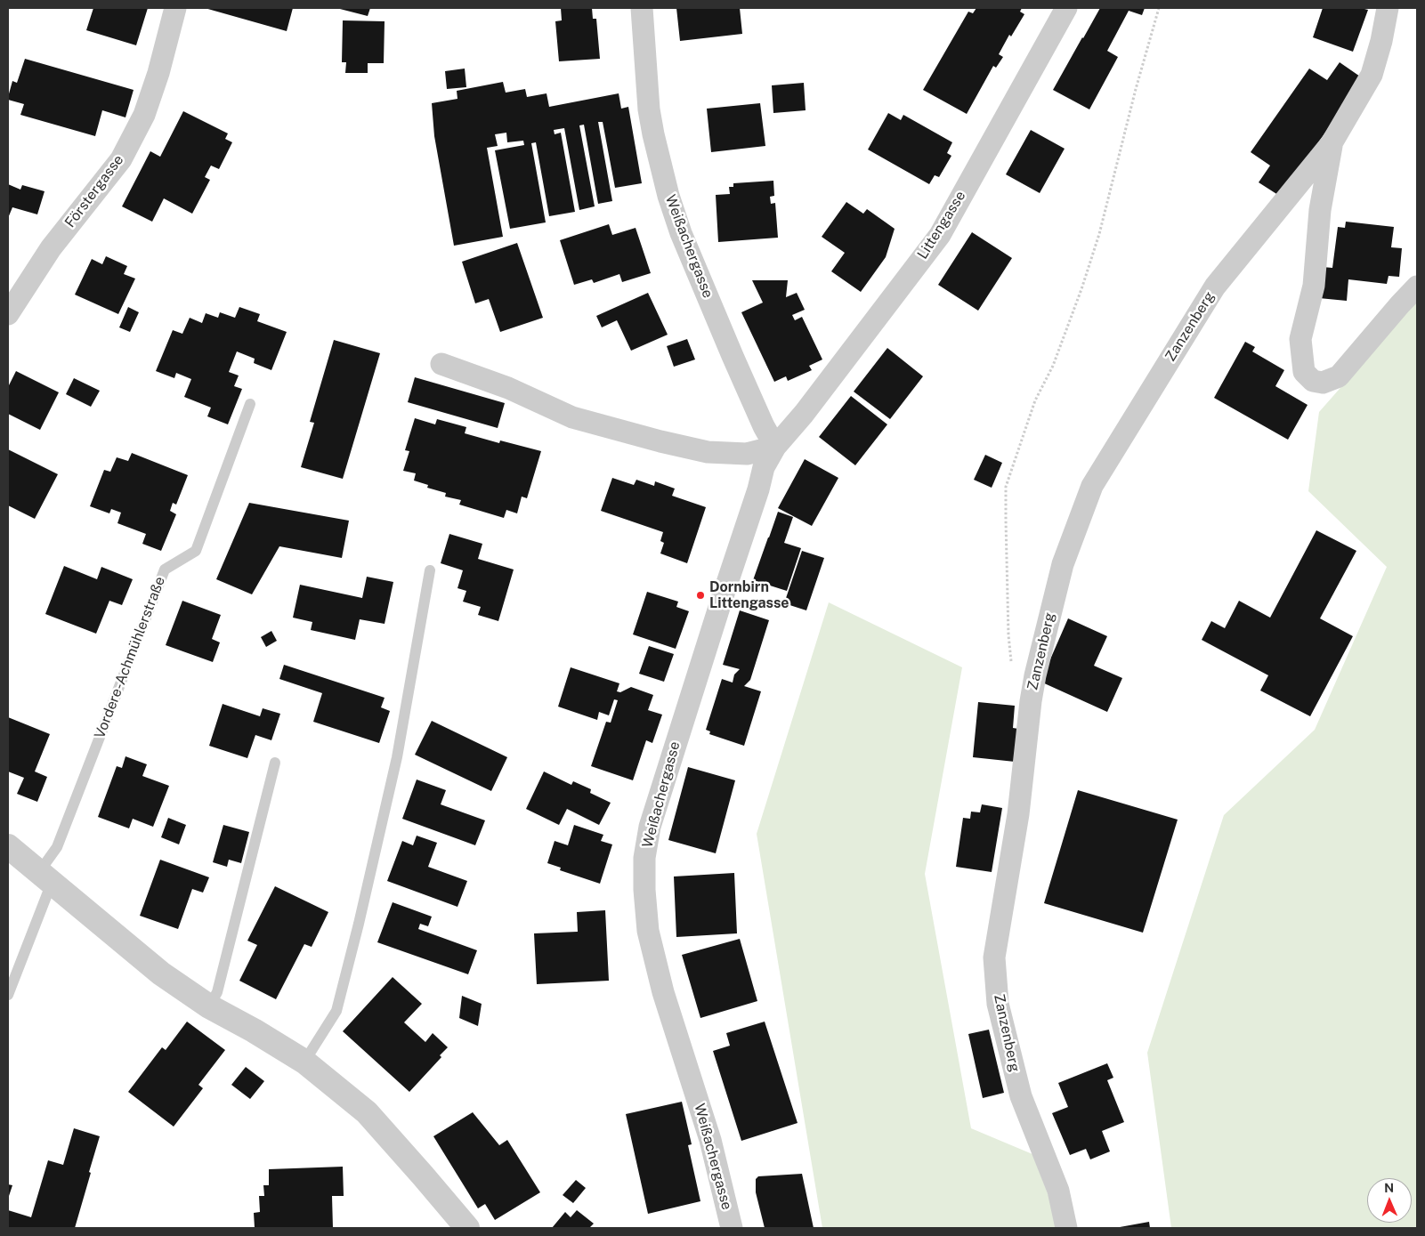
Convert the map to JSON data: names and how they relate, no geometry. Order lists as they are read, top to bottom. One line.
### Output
{"streets":{"street":["Förstergasse","Littengasse","Weißachergasse","Zanzenberg"],"lane":["Vordere-Achmühlerstraße"]},"crossings":[["Littengasse","Weißachergasse"]],"places":["Dornbirn Littengasse"],"north":"top"}
